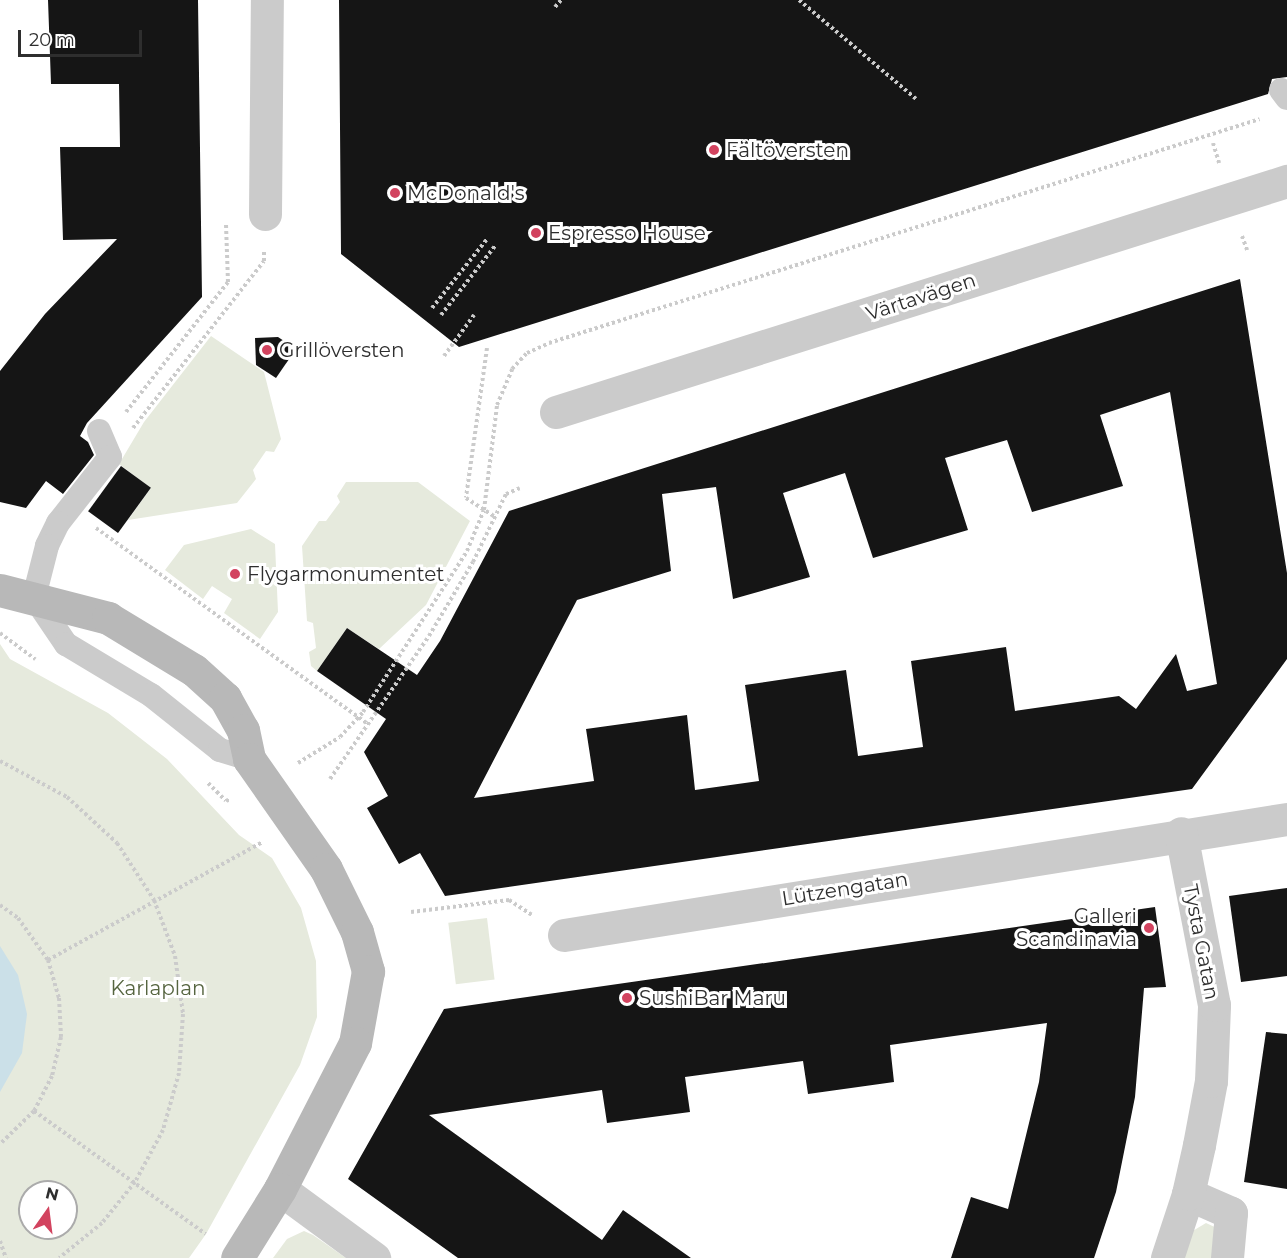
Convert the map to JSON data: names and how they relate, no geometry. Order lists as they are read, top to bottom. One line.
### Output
{"streets":{"street":["Värtavägen","Lützengatan","Tysta Gatan"]},"crossings":[["Lützengatan","Tysta Gatan"]],"parks":["Karlaplan"],"places":["Fältöversten","McDonald's","Espresso House","Grillöversten","Flygarmonumentet","Galleri Scandinavia","SushiBar Maru"],"scale_bar":"20 m","north":"top"}
